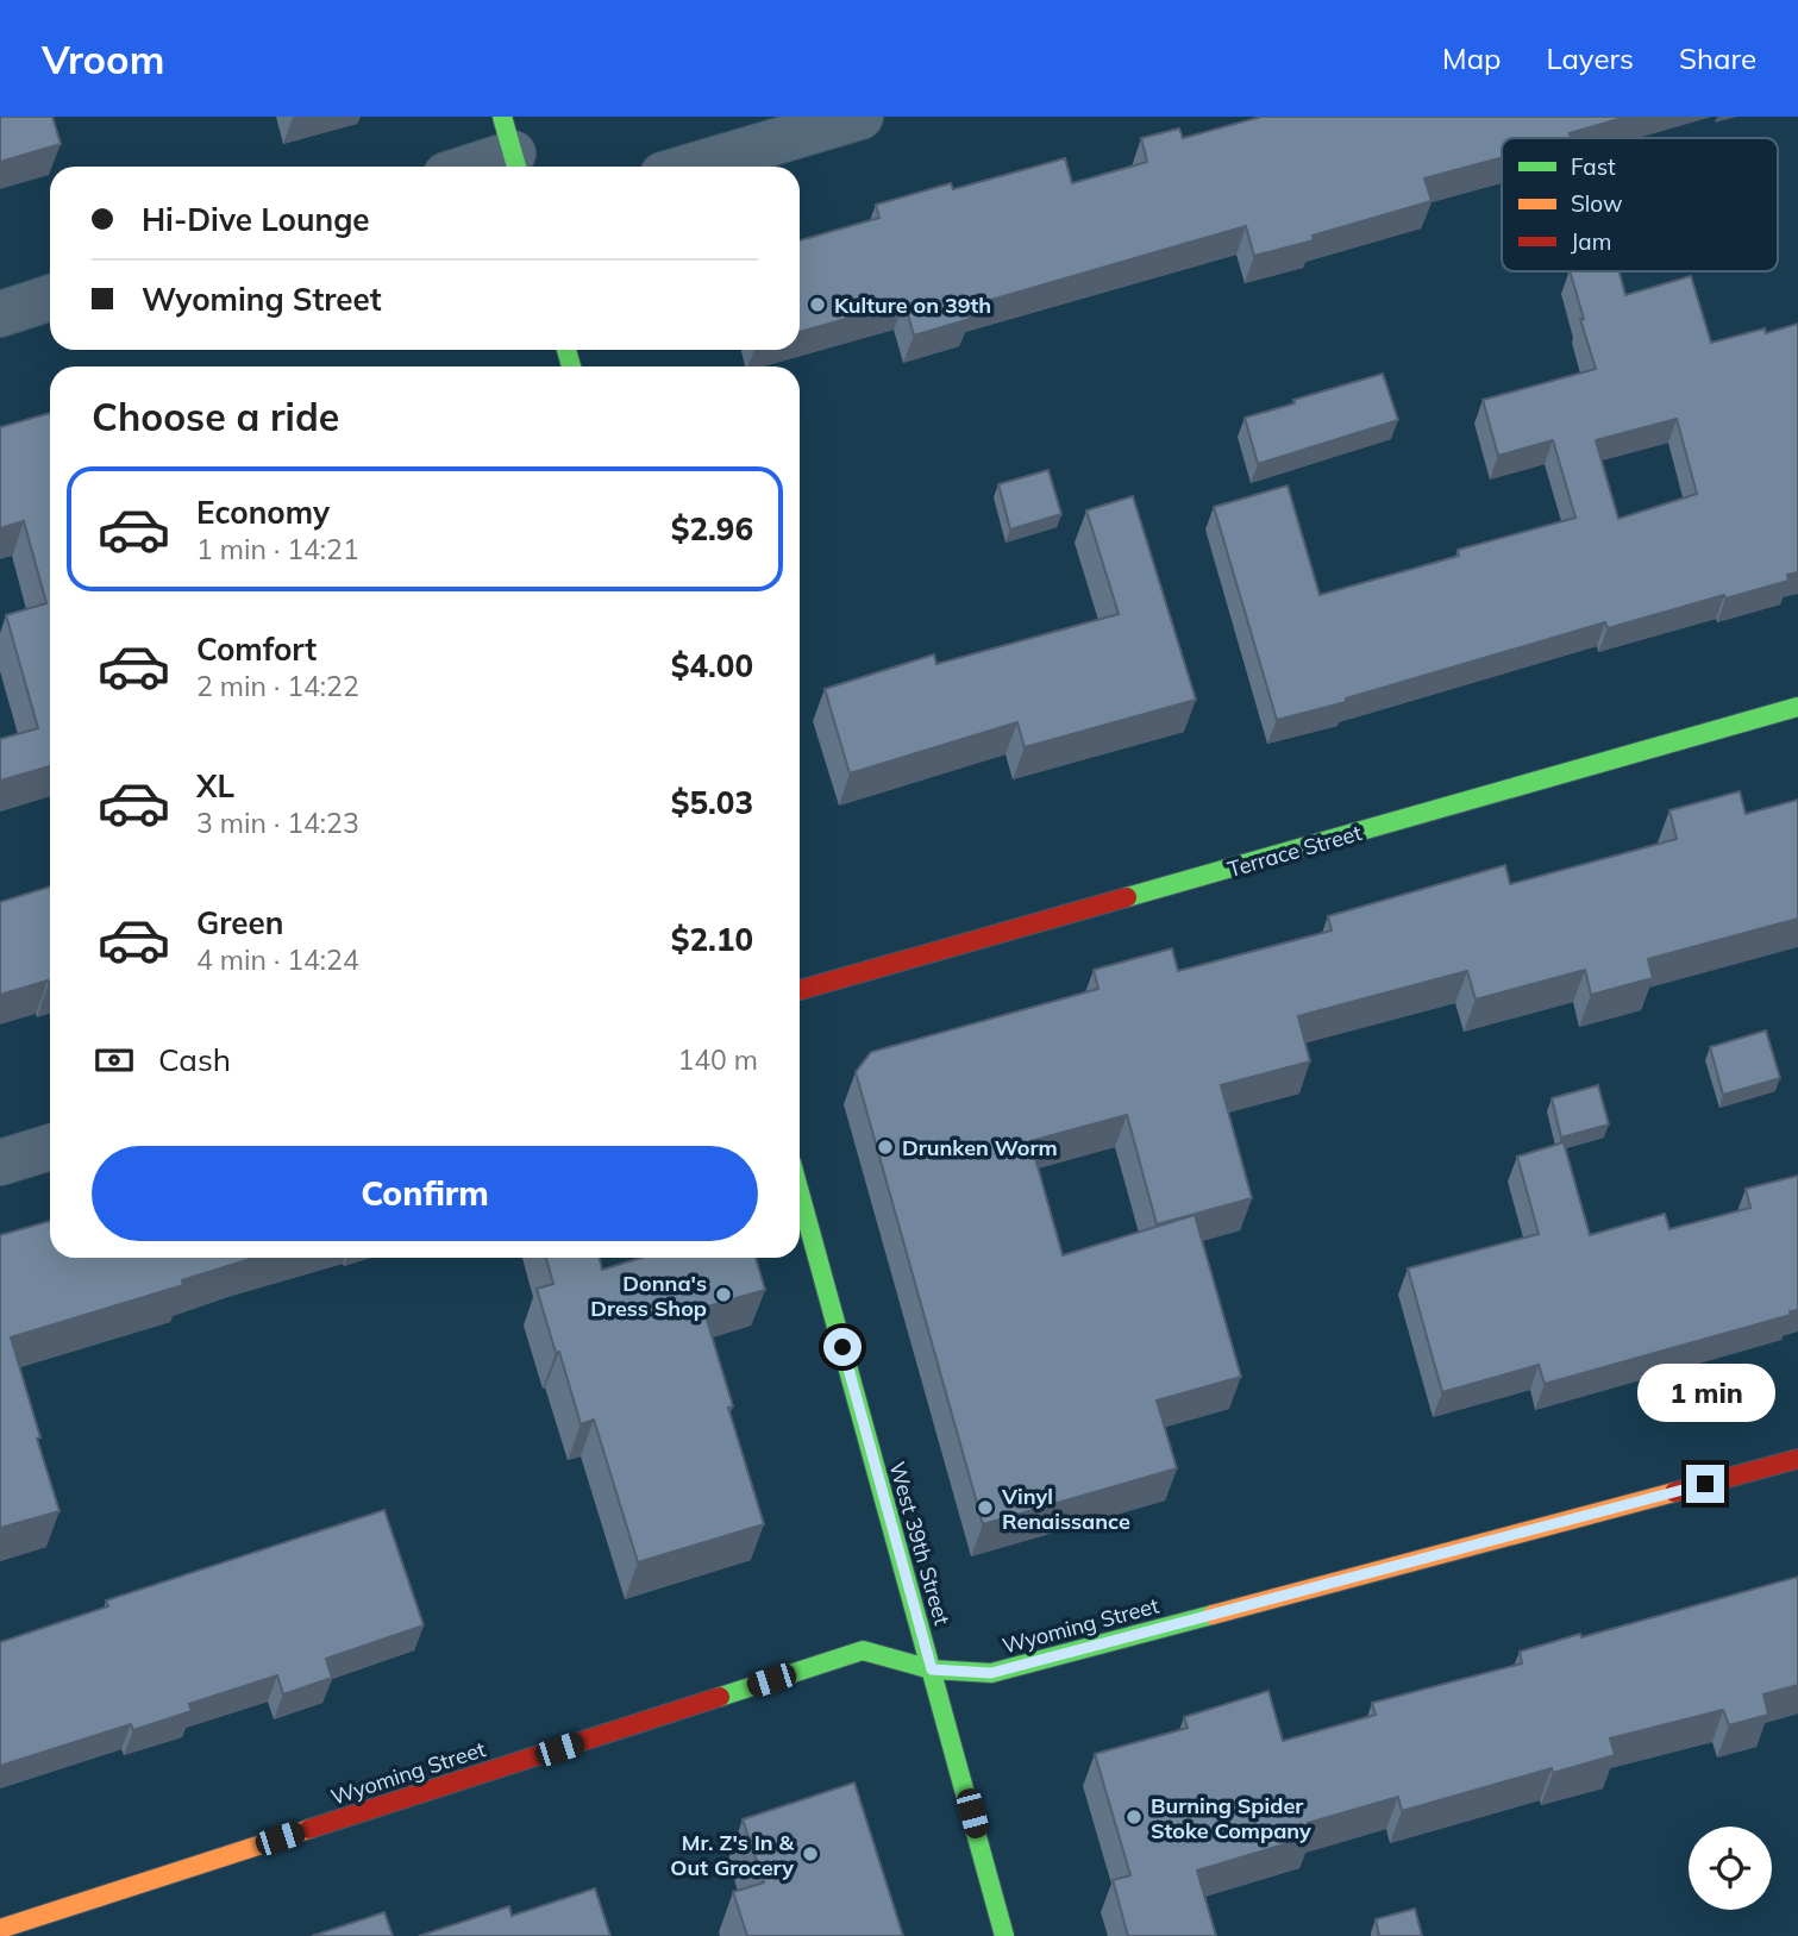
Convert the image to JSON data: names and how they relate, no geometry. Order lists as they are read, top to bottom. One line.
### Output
{"streets":{"street":["Terrace Street","West 39th Street","Wyoming Street"]},"crossings":[["West 39th Street","Wyoming Street"]],"places":["Kulture on 39th","Drunken Worm","Donna's Dress Shop","Vinyl Renaissance","Burning Spider Stoke Company","Mr. Z's In & Out Grocery"],"legend":["Fast","Slow","Jam"],"page":{"header":"Vroom","nav":["Map","Layers","Share"],"banner":["Hi-Dive Lounge","Wyoming Street"],"heading":"Choose a ride","list":[{"name":"Economy","note":"1 min · 14:21","value":"$2.96"},{"name":"Comfort","note":"2 min · 14:22","value":"$4.00"},{"name":"XL","note":"3 min · 14:23","value":"$5.03"},{"name":"Green","note":"4 min · 14:24","value":"$2.10"}],"pay":["Cash","140 m"],"buttons":"Confirm","bubble":"1 min"}}
